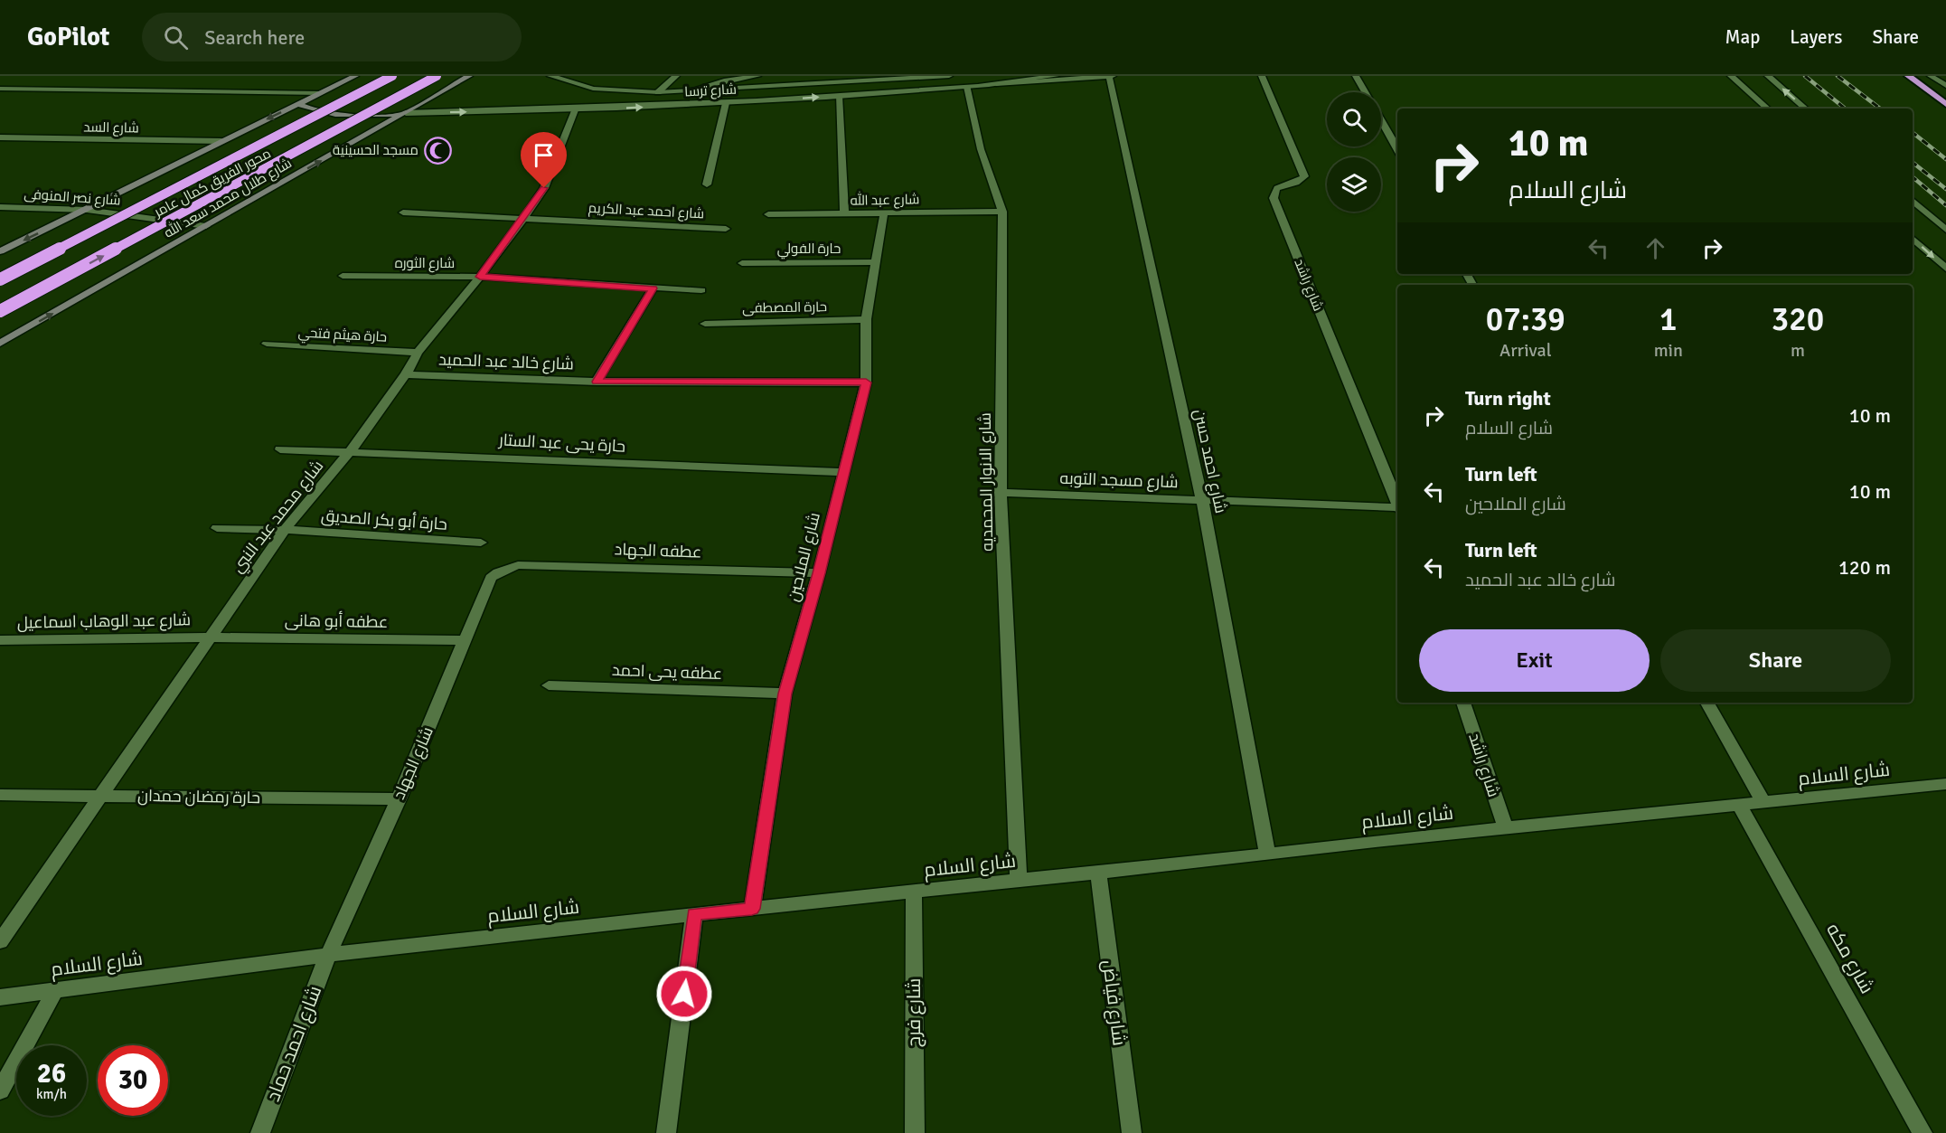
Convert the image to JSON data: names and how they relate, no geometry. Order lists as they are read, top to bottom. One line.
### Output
{"streets":{"highway":["محور الفريق كمال عامر"],"main road":["شارع طلال محمد سعد الله"],"street":["شارع ترسا","شارع السد","شارع نصر المنوفى","شارع عبد الله","شارع احمد عبد الكريم","حارة الفولي","شارع الثوره","شارع راشد","حارة المصطفى","حارة هيثم فتحي","شارع خالد عبد الحميد","حارة يحى عبد الستار","شارع احمد حسن","شارع مسجد التوبه","شارع الانوار المحمديه","شارع محمد عبد النبي","حارة أبو بكر الصديق","عطفه الجهاد","شارع الملاحين","شارع عبد الوهاب اسماعيل","عطفه أبو هانى","عطفه يحى احمد","شارع الجهاد","شارع السلام","حارة رمضان حمدان","شارع مكه","شارع فياض","شارع فرج","شارع احمد حماد"]},"crossings":[["شارع ترسا","شارع طلال محمد سعد الله"],["شارع ترسا","شارع احمد حسن"],["شارع ترسا","شارع الانوار المحمديه"],["شارع ترسا","شارع محمد عبد النبي"],["شارع نصر المنوفى","شارع طلال محمد سعد الله"],["شارع عبد الله","شارع الانوار المحمديه"],["شارع عبد الله","شارع الملاحين"],["شارع احمد عبد الكريم","شارع محمد عبد النبي"],["حارة الفولي","شارع الملاحين"],["شارع الثوره","شارع محمد عبد النبي"],["شارع راشد","شارع السلام"],["حارة المصطفى","شارع الملاحين"],["حارة هيثم فتحي","شارع محمد عبد النبي"],["شارع خالد عبد الحميد","شارع محمد عبد النبي"],["شارع خالد عبد الحميد","شارع الملاحين"],["حارة يحى عبد الستار","شارع محمد عبد النبي"],["حارة يحى عبد الستار","شارع الملاحين"],["شارع احمد حسن","شارع مسجد التوبه"],["شارع احمد حسن","شارع السلام"],["شارع مسجد التوبه","شارع الانوار المحمديه"],["شارع الانوار المحمديه","شارع السلام"],["شارع محمد عبد النبي","حارة أبو بكر الصديق"],["شارع محمد عبد النبي","شارع عبد الوهاب اسماعيل"],["شارع محمد عبد النبي","عطفه أبو هانى"],["شارع محمد عبد النبي","حارة رمضان حمدان"],["عطفه الجهاد","شارع الملاحين"],["عطفه الجهاد","شارع الجهاد"],["شارع الملاحين","عطفه يحى احمد"],["شارع الملاحين","شارع السلام"],["شارع عبد الوهاب اسماعيل","عطفه أبو هانى"],["عطفه أبو هانى","شارع الجهاد"],["شارع الجهاد","شارع السلام"],["شارع الجهاد","حارة رمضان حمدان"],["شارع الجهاد","شارع احمد حماد"],["شارع السلام","شارع مكه"],["شارع السلام","شارع فياض"],["شارع السلام","شارع فرج"],["شارع السلام","شارع احمد حماد"]],"places":{"mosque":["مسجد الحسينية"]},"page":{"header":"GoPilot","search":"Search here","nav":["Map","Layers","Share"],"turn":["10 m","شارع السلام"],"eta":["07:39","Arrival","1","min","320","m"],"list":[{"name":"Turn right","note":"شارع السلام","value":"10 m"},{"name":"Turn left","note":"شارع الملاحين","value":"10 m"},{"name":"Turn left","note":"شارع خالد عبد الحميد","value":"120 m"}],"buttons":["Exit","Share"],"speed":"26 km/h","limit":"30"}}
